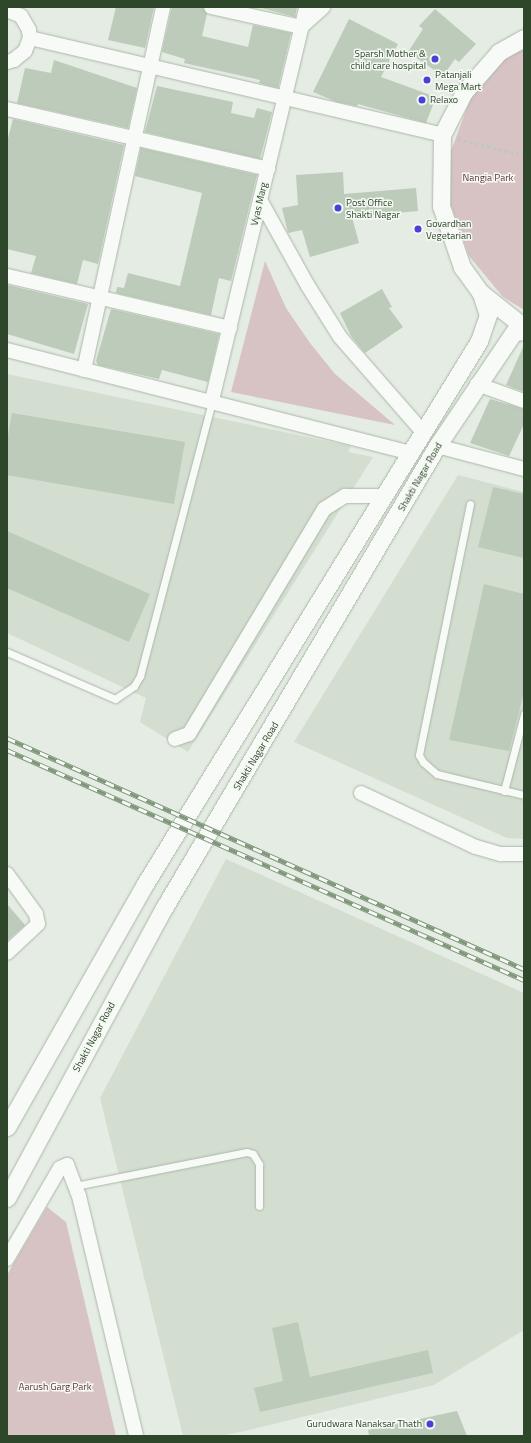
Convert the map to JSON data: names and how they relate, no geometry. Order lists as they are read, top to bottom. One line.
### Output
{"streets":{"street":["Vyas Marg","Shakti Nagar Road"]},"parks":["Nangia Park","Aarush Garg Park"],"places":["Sparsh Mother & child care hospital","Patanjali Mega Mart","Relaxo","Post Office Shakti Nagar","Govardhan Vegetarian","Gurudwara Nanaksar Thath"]}
